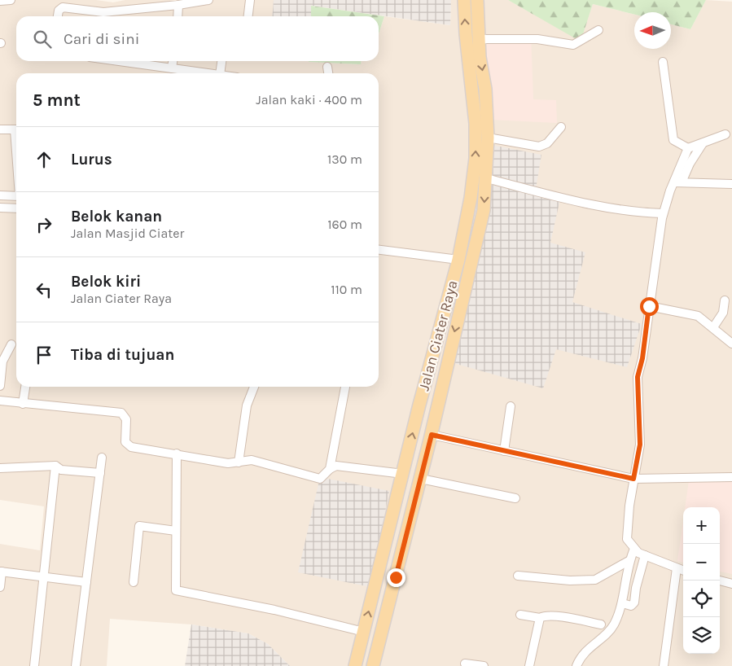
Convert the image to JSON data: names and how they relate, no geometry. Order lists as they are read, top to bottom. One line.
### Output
{"streets":{"main road":["Jalan Ciater Raya"]},"north":"left","page":{"search":"Cari di sini","heading":["5 mnt","Jalan kaki · 400 m"],"list":[["Lurus","130 m"],["Belok kanan","Jalan Masjid Ciater","160 m"],["Belok kiri","Jalan Ciater Raya","110 m"],"Tiba di tujuan"],"map_buttons":["+","−"]}}
